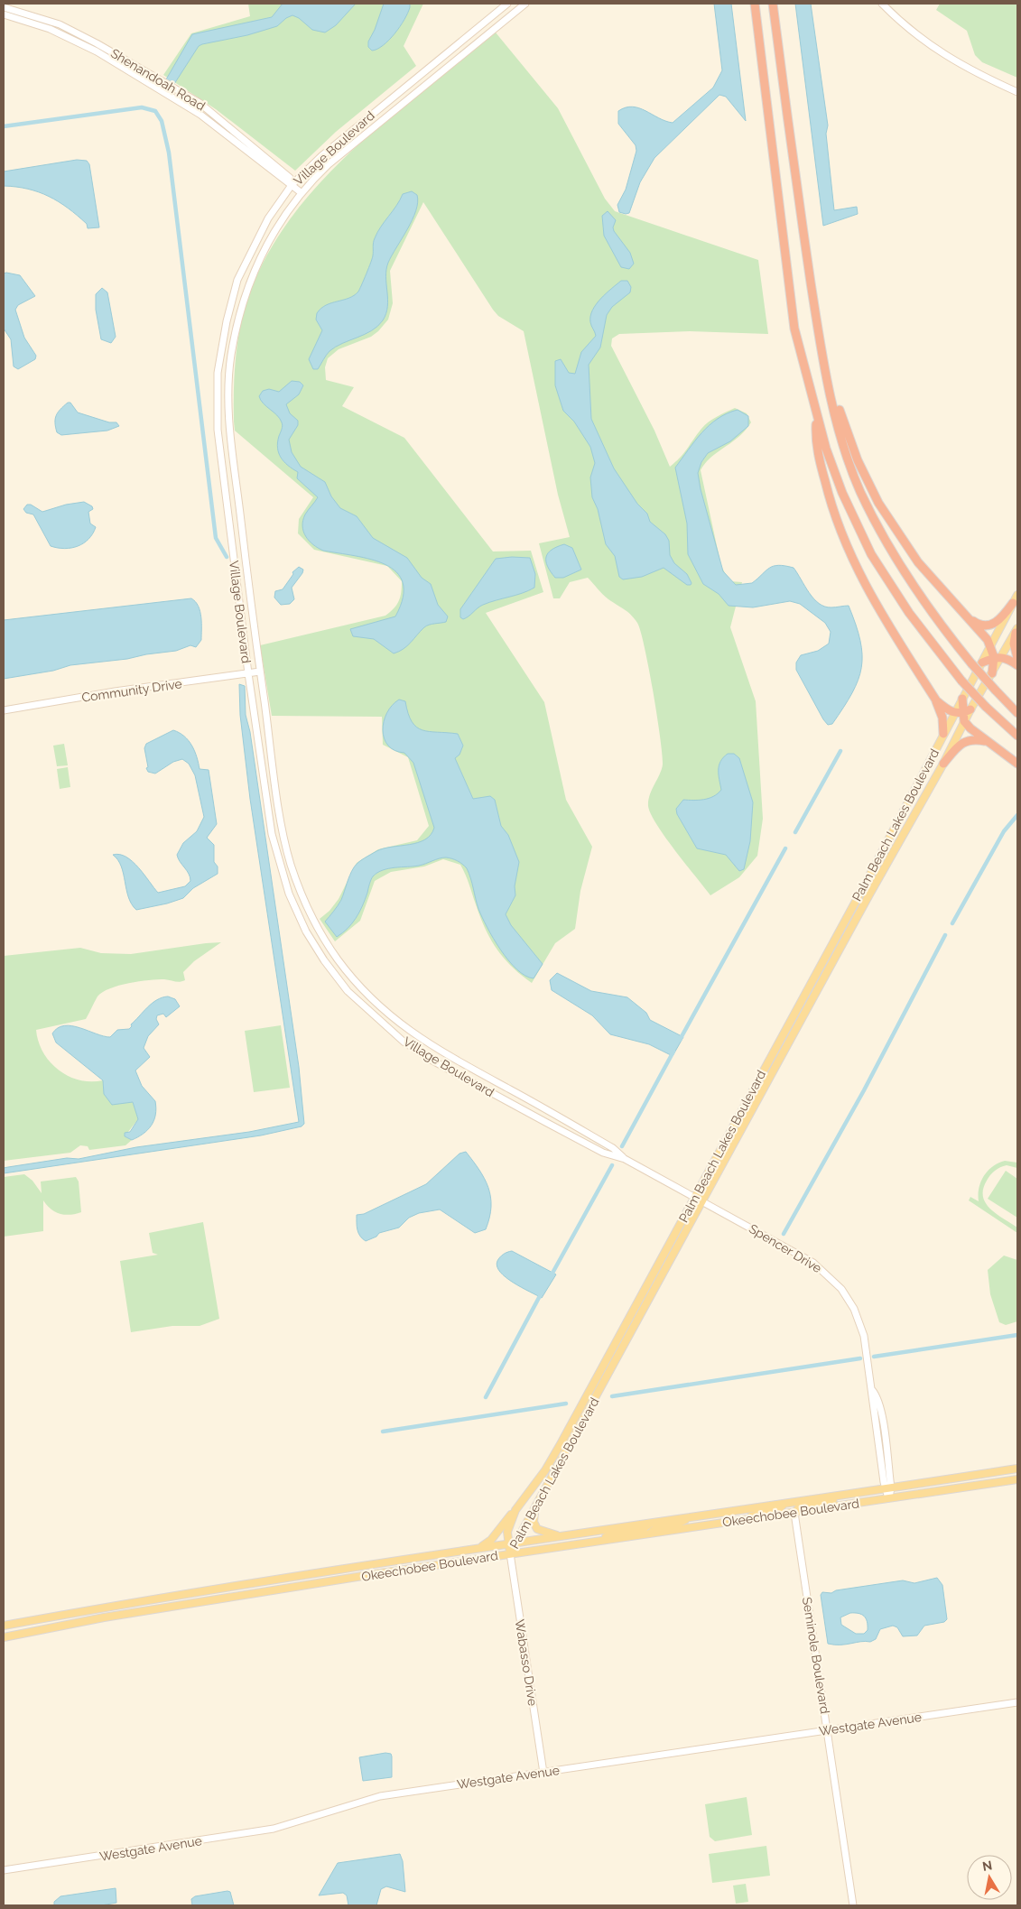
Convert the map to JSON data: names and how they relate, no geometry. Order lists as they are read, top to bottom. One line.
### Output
{"streets":{"main road":["Palm Beach Lakes Boulevard","Okeechobee Boulevard"],"street":["Shenandoah Road","Village Boulevard","Community Drive","Spencer Drive","Seminole Boulevard","Wabasso Drive","Westgate Avenue"]},"crossings":[["Shenandoah Road","Village Boulevard"],["Village Boulevard","Community Drive"],["Village Boulevard","Palm Beach Lakes Boulevard"],["Village Boulevard","Spencer Drive"],["Palm Beach Lakes Boulevard","Spencer Drive"],["Palm Beach Lakes Boulevard","Okeechobee Boulevard"],["Palm Beach Lakes Boulevard","Wabasso Drive"],["Spencer Drive","Okeechobee Boulevard"],["Okeechobee Boulevard","Seminole Boulevard"],["Okeechobee Boulevard","Wabasso Drive"],["Seminole Boulevard","Westgate Avenue"],["Wabasso Drive","Westgate Avenue"]],"north":"top"}
